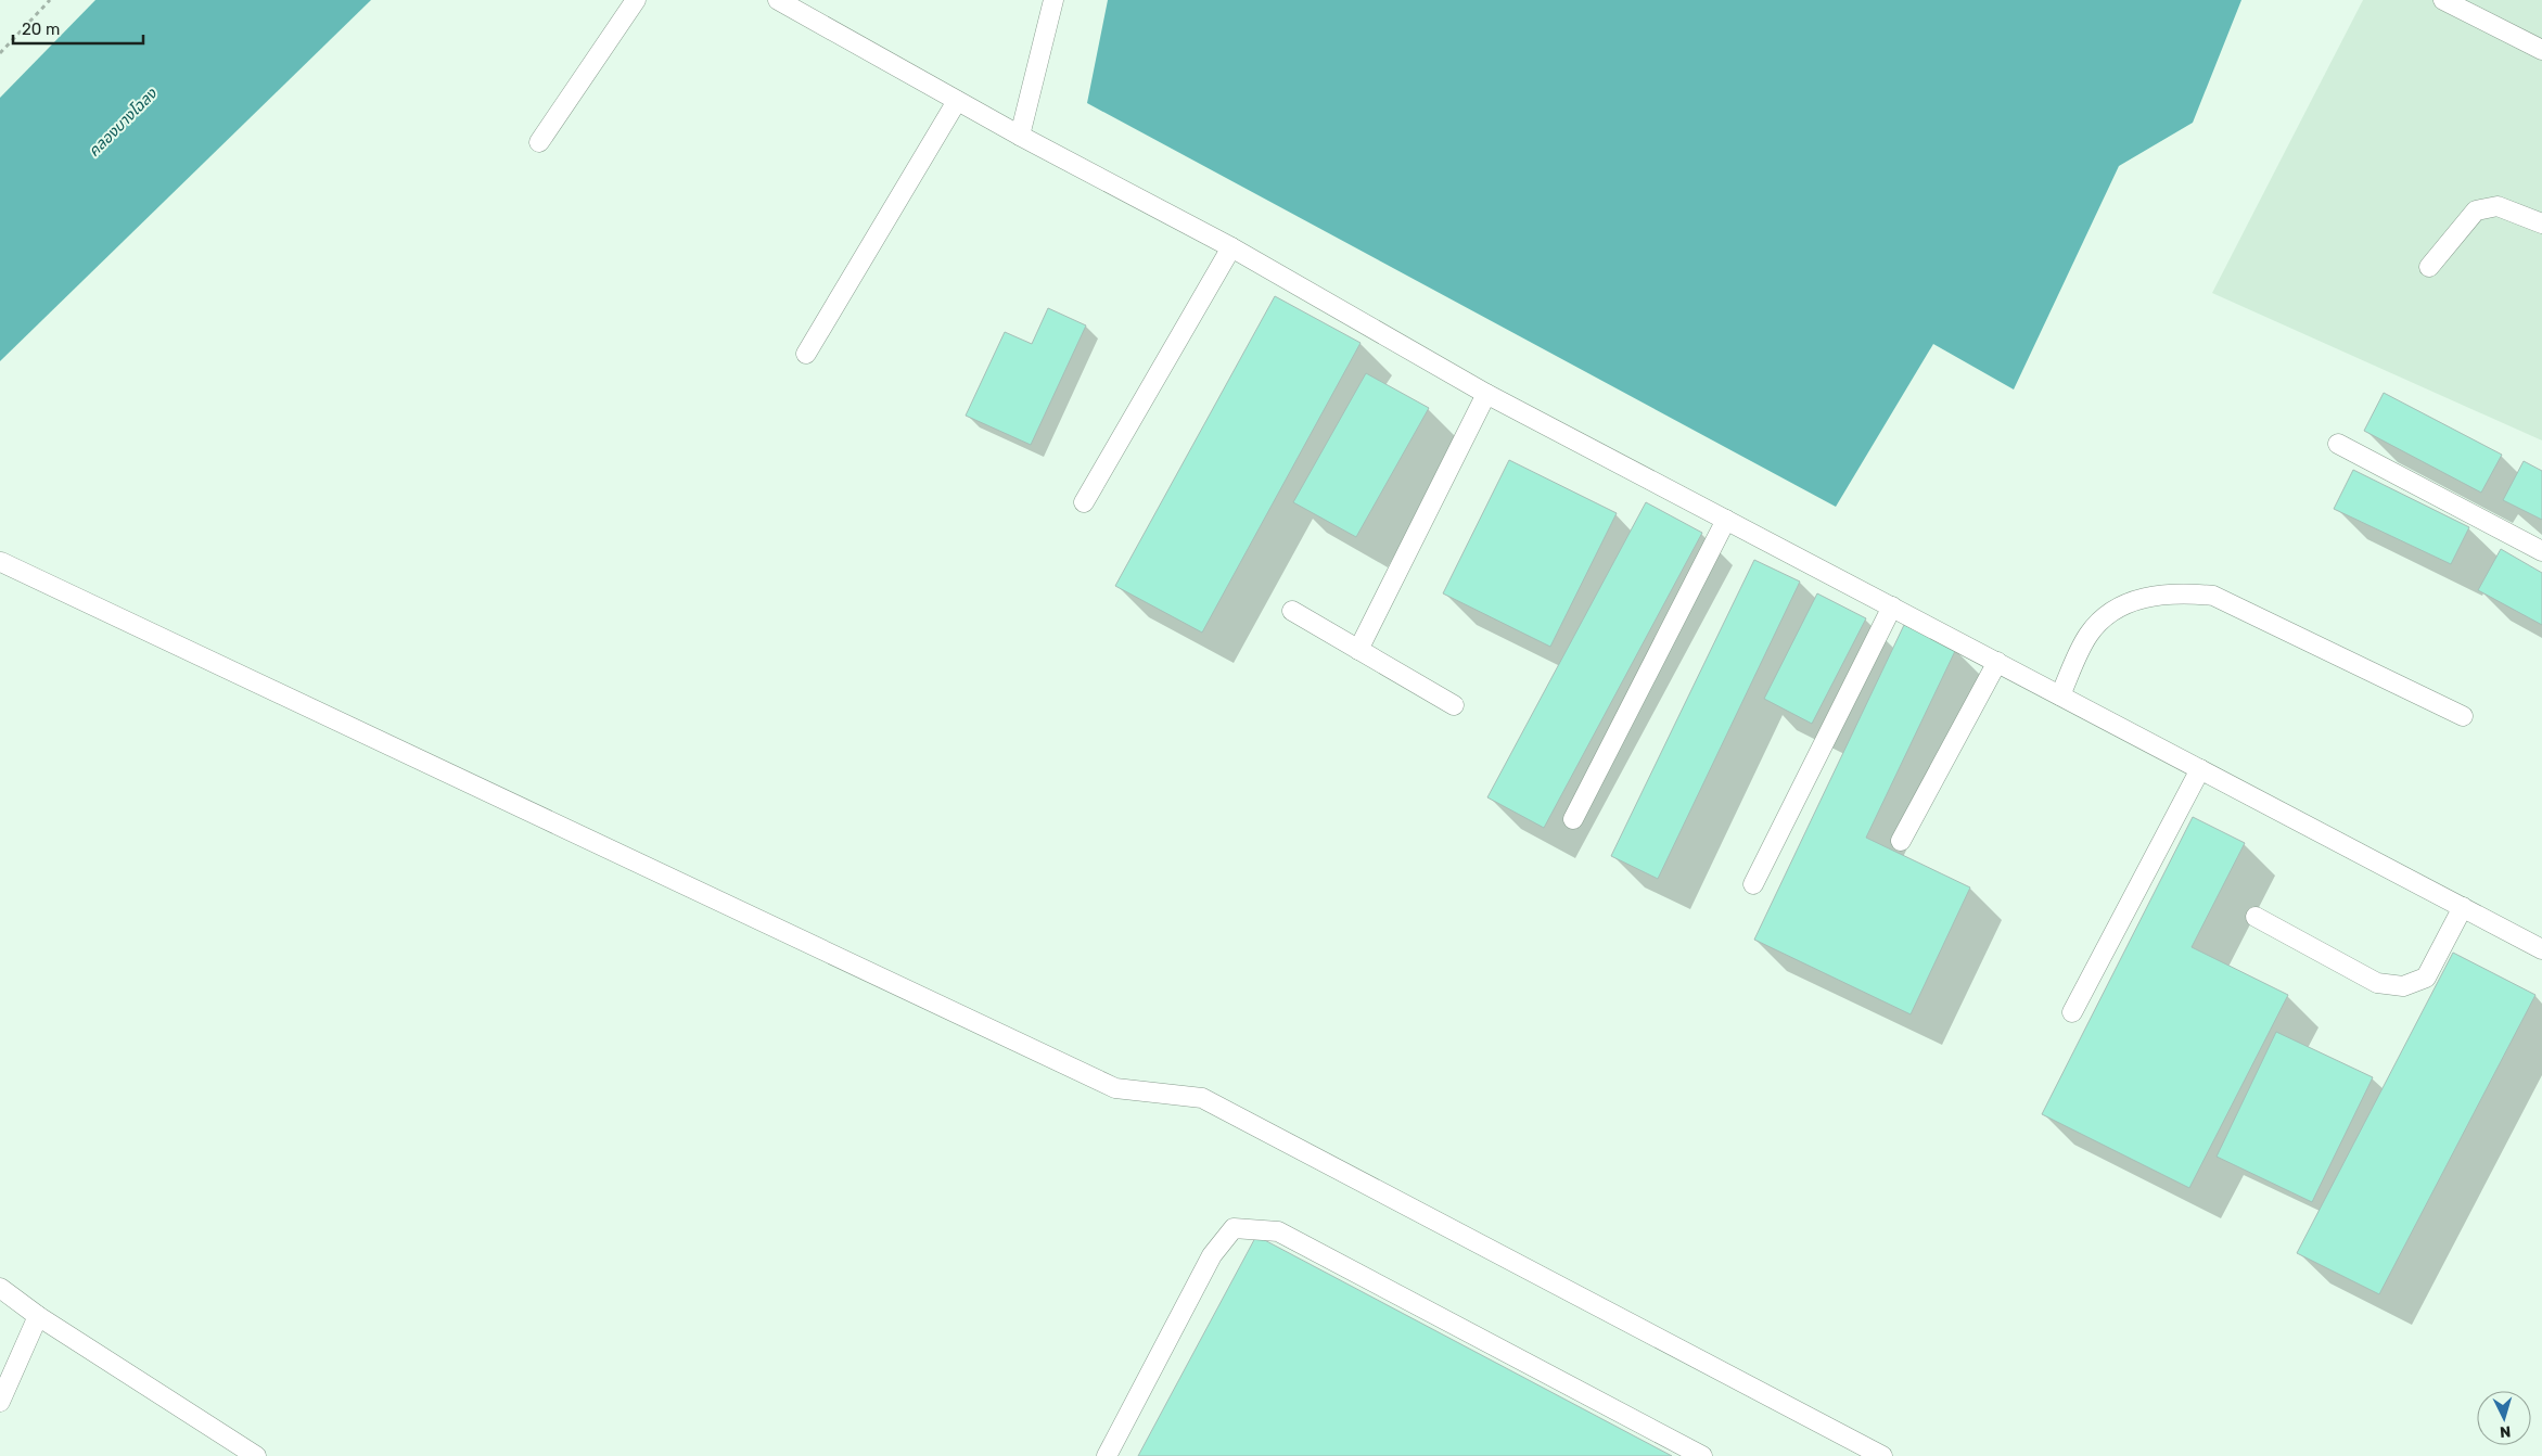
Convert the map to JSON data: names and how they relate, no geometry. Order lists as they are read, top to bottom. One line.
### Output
{"water":["คลองบางโฉลง"],"scale_bar":"20 m","north":"bottom"}
